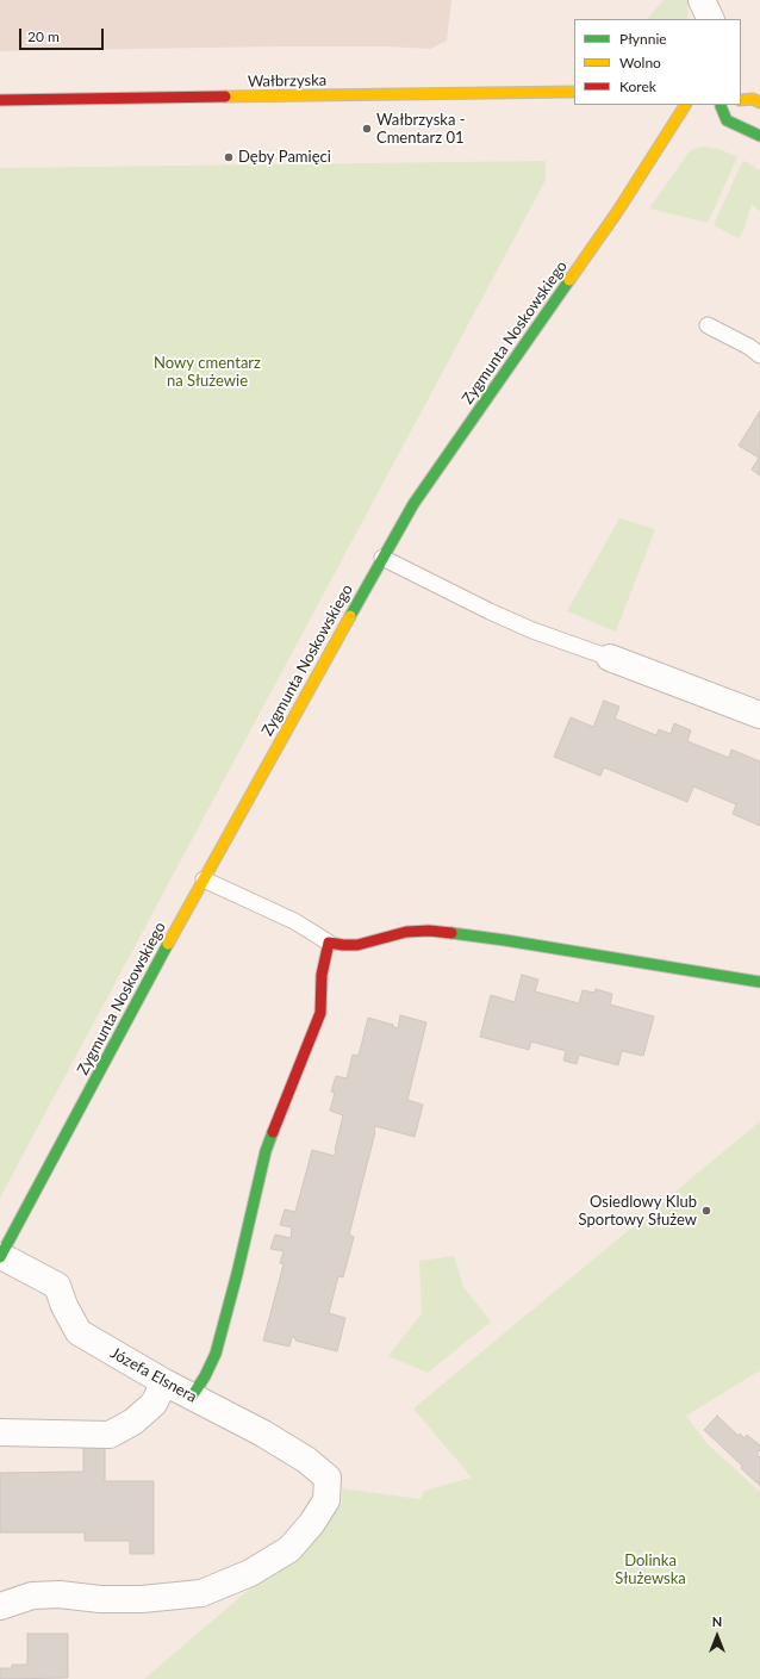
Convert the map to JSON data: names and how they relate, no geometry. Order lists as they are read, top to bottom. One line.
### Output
{"streets":{"street":["Wałbrzyska","Zygmunta Noskowskiego","Józefa Elsnera"]},"crossings":[["Zygmunta Noskowskiego","Józefa Elsnera"]],"parks":["Nowy cmentarz na Służewie","Dolinka Służewska"],"places":["Wałbrzyska - Cmentarz 01","Dęby Pamięci","Osiedlowy Klub Sportowy Służew"],"legend":["Płynnie","Wolno","Korek"],"scale_bar":"20 m","north":"top"}
